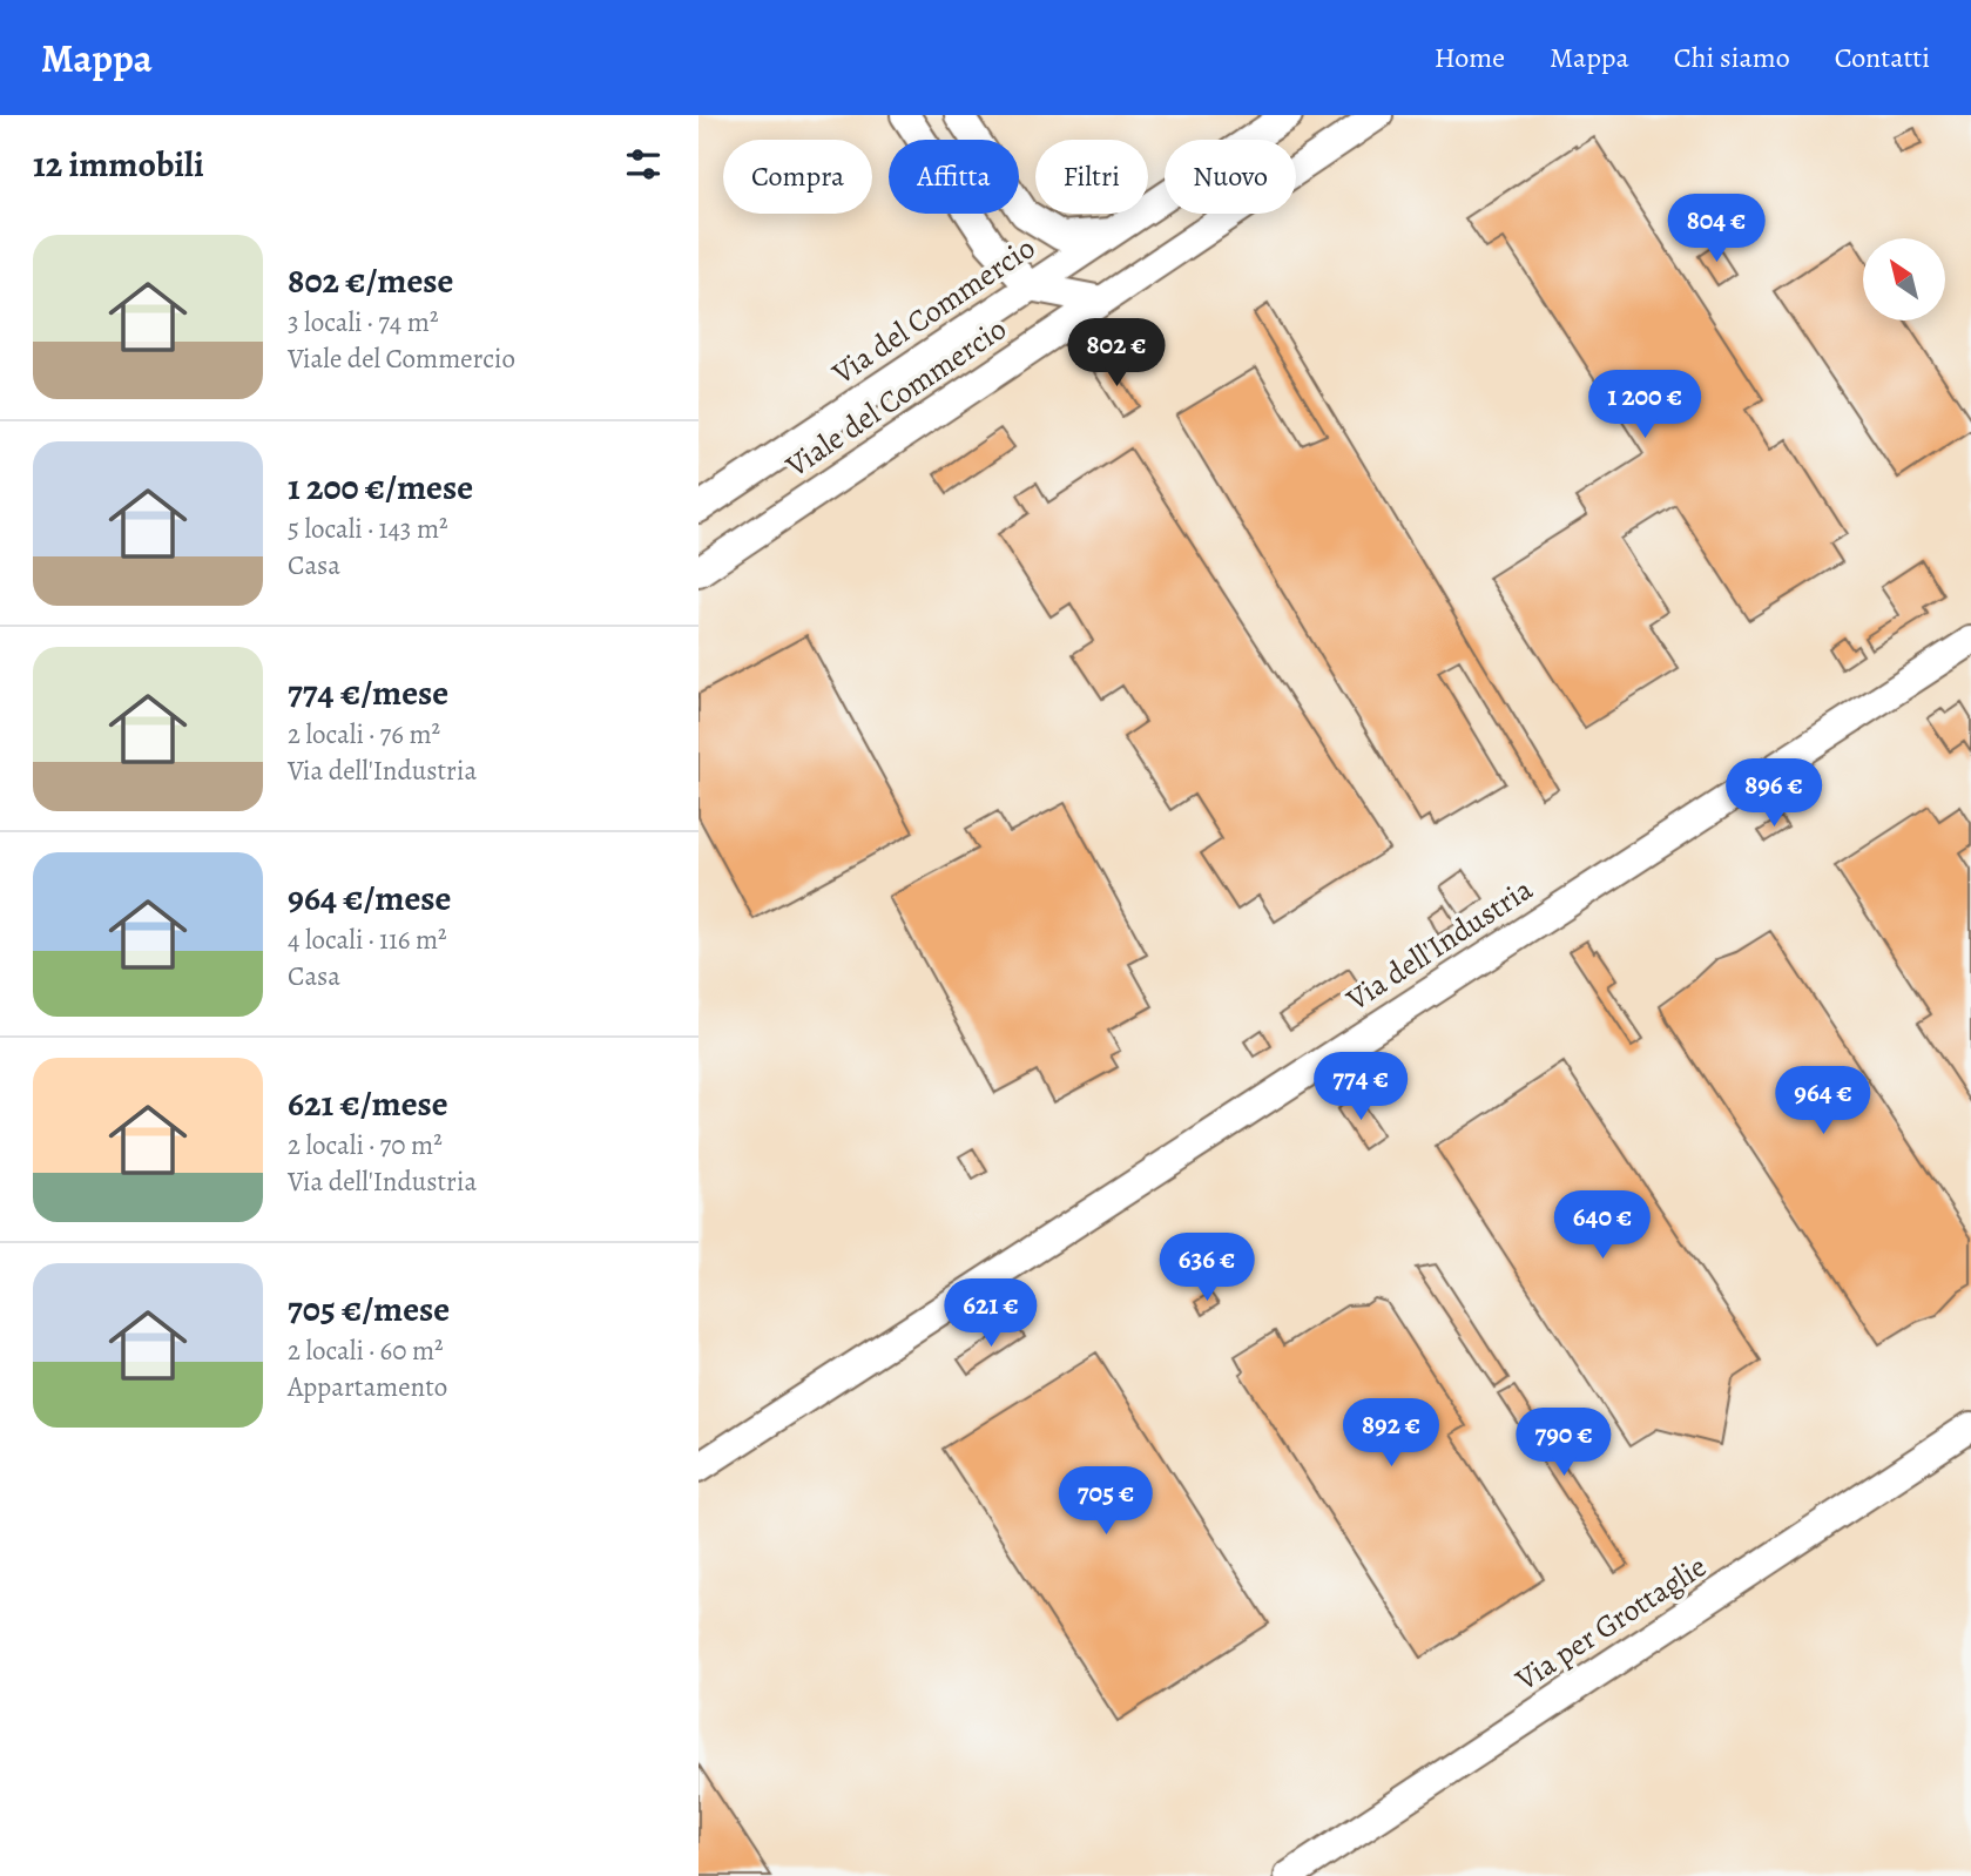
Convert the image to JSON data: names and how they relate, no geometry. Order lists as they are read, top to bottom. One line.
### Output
{"streets":{"street":["Via del Commercio","Viale del Commercio","Via dell'Industria","Via per Grottaglie"]},"north":"top left","page":{"header":"Mappa","nav":["Home","Mappa","Chi siamo","Contatti"],"heading":"12 immobili","chip":["Compra","Affitta","Filtri","Nuovo"],"price":["804 €","802 €","1 200 €","896 €","774 €","964 €","640 €","636 €","621 €","892 €","790 €","705 €"],"list":[{"name":"802 €/mese","note":"3 locali · 74 m² · Viale del Commercio"},{"name":"1 200 €/mese","note":"5 locali · 143 m² · Casa"},{"name":"774 €/mese","note":"2 locali · 76 m² · Via dell'Industria"},{"name":"964 €/mese","note":"4 locali · 116 m² · Casa"},{"name":"621 €/mese","note":"2 locali · 70 m² · Via dell'Industria"},{"name":"705 €/mese","note":"2 locali · 60 m² · Appartamento"}]}}
